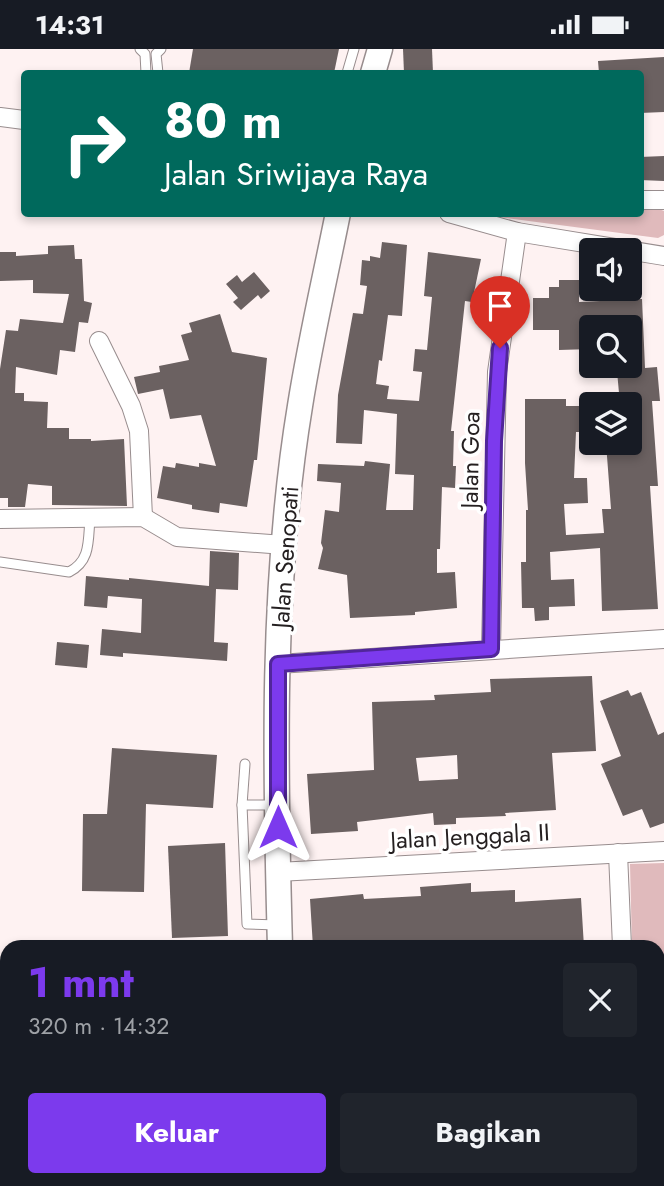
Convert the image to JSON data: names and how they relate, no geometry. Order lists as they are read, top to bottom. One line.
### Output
{"streets":{"main road":["Jalan Senopati"],"street":["Jalan Goa","Jalan Jenggala II"]},"crossings":[["Jalan Senopati","Jalan Jenggala II"]],"page":{"status":"14:31","turn":["80 m","Jalan Sriwijaya Raya"],"heading":["1 mnt","320 m · 14:32"],"buttons":["Keluar","Bagikan"]}}
